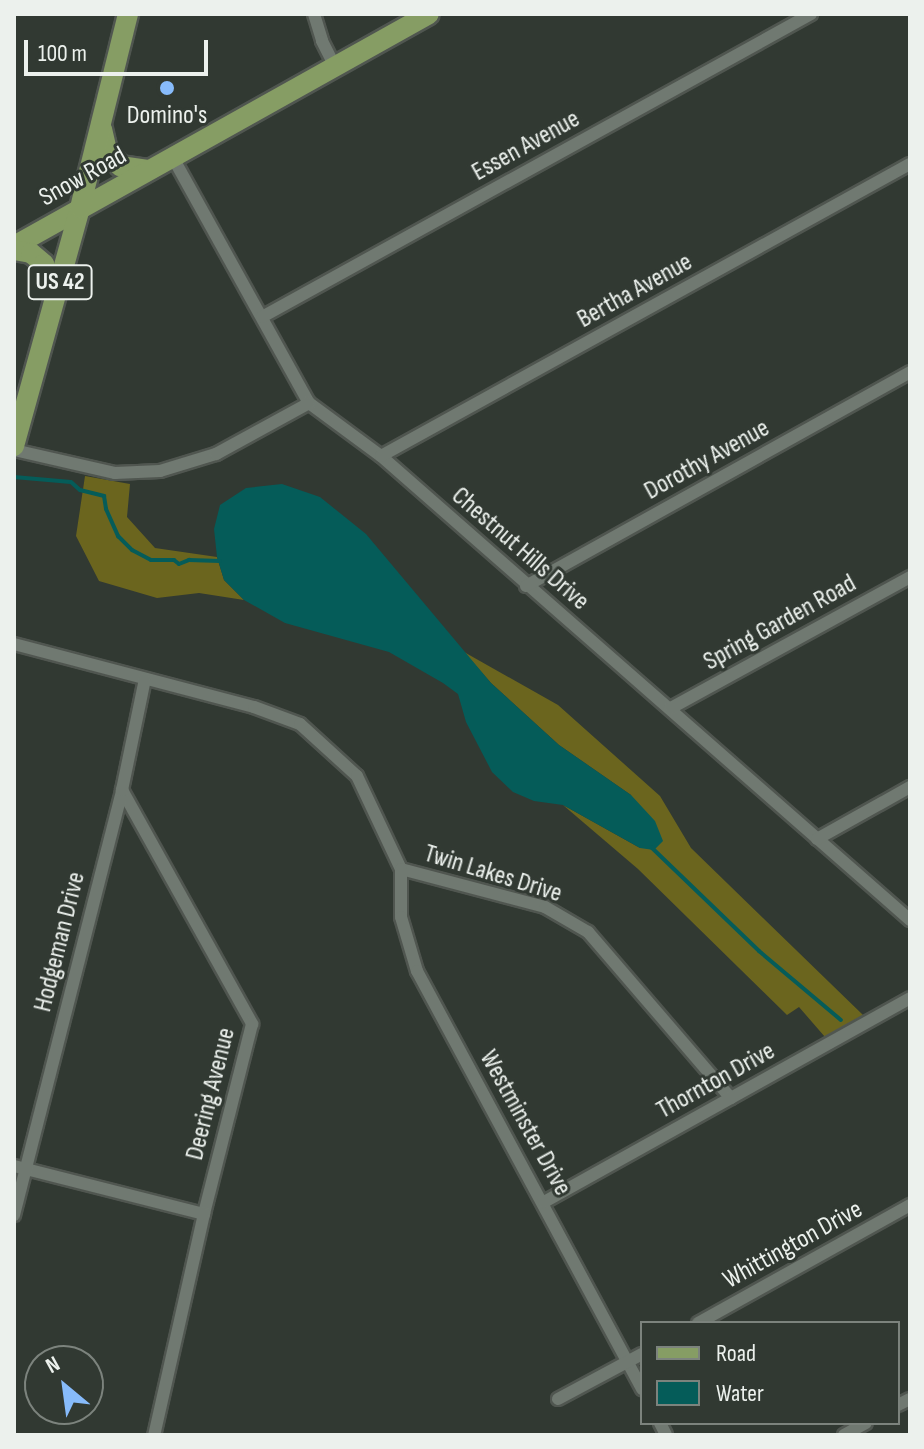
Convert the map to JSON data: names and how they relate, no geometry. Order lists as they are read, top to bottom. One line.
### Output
{"streets":{"main road":["Snow Road","US 42"],"street":["Essen Avenue","Bertha Avenue","Dorothy Avenue","Chestnut Hills Drive","Spring Garden Road","Twin Lakes Drive","Hodgeman Drive","Thornton Drive","Deering Avenue","Westminster Drive","Whittington Drive"]},"crossings":[["Essen Avenue","Chestnut Hills Drive"],["Snow Road","US 42"],["Snow Road","Chestnut Hills Drive"],["Bertha Avenue","Chestnut Hills Drive"],["Dorothy Avenue","Chestnut Hills Drive"],["Chestnut Hills Drive","Spring Garden Road"],["Twin Lakes Drive","Hodgeman Drive"],["Twin Lakes Drive","Thornton Drive"],["Twin Lakes Drive","Westminster Drive"],["Hodgeman Drive","Deering Avenue"],["Thornton Drive","Westminster Drive"]],"places":["Domino's"],"legend":["Road","Water"],"scale_bar":"100 m","north":"top left"}
